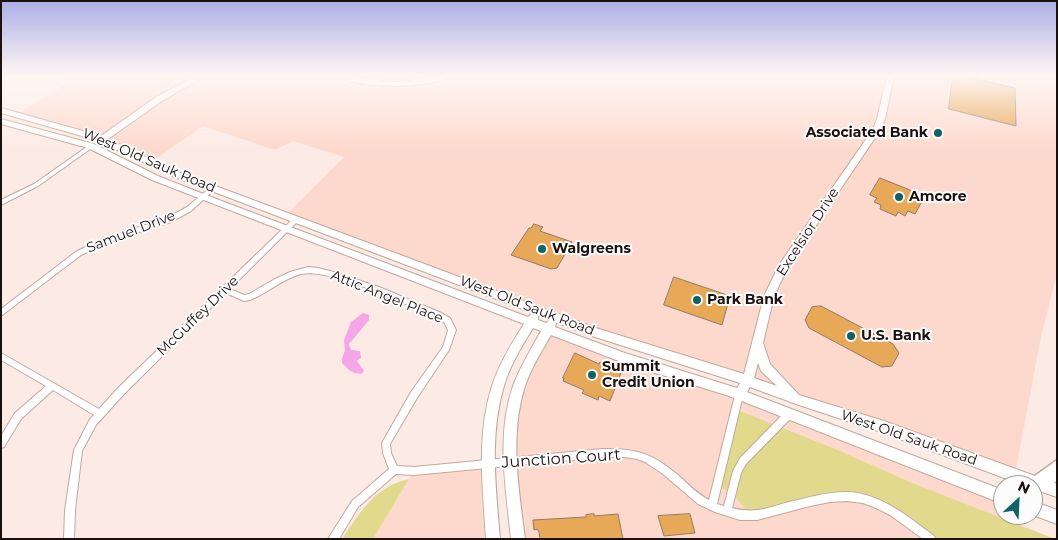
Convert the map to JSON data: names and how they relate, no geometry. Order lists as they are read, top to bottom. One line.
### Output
{"streets":{"street":["West Old Sauk Road","Samuel Drive","Excelsior Drive","Attic Angel Place","McGuffey Drive","Junction Court"]},"crossings":[["West Old Sauk Road","Samuel Drive"],["West Old Sauk Road","Excelsior Drive"],["West Old Sauk Road","McGuffey Drive"],["Attic Angel Place","McGuffey Drive"]],"places":["Associated Bank","Amcore","Walgreens","Park Bank","U.S. Bank","Summit Credit Union"],"north":"top right"}
